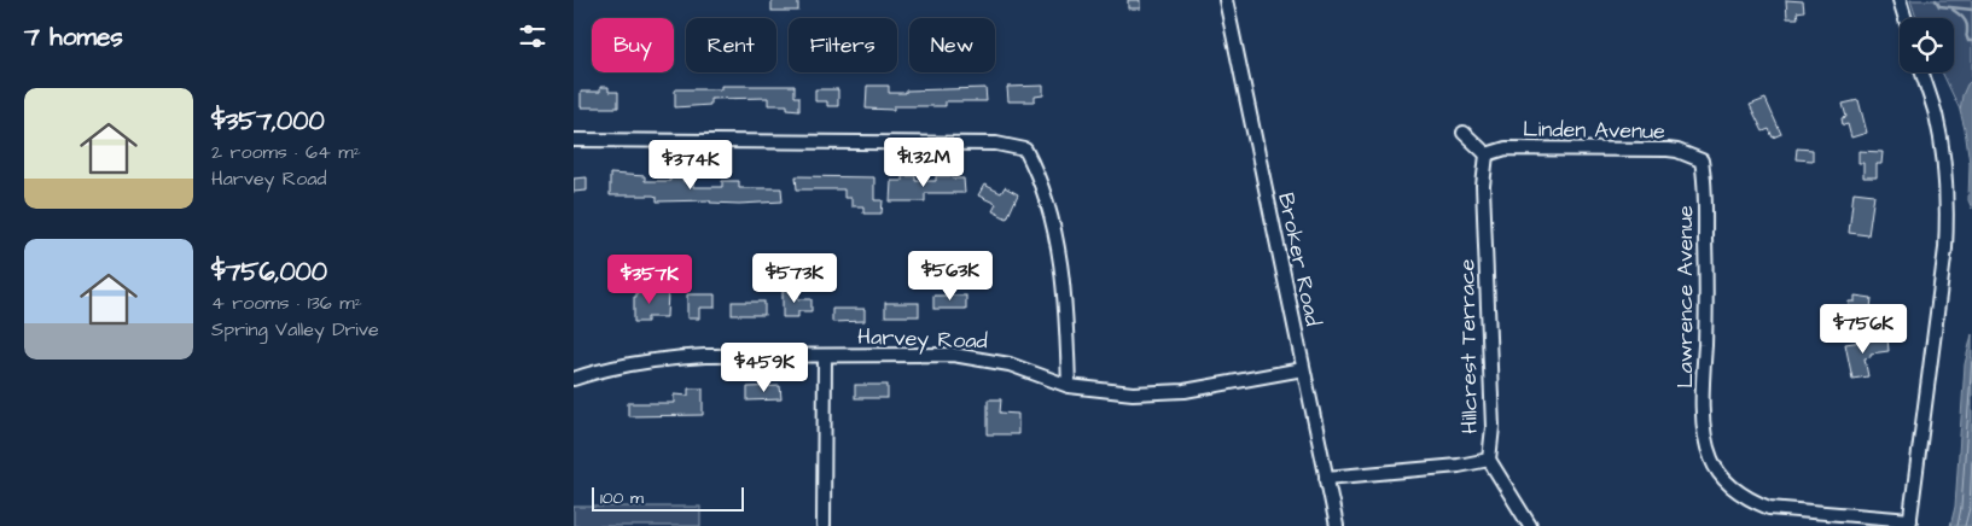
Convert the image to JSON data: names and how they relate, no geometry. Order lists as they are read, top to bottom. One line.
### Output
{"streets":{"street":["Linden Avenue","Broker Road","Lawrence Avenue","Harvey Road","Hillcrest Terrace"]},"crossings":[["Linden Avenue","Lawrence Avenue"],["Linden Avenue","Hillcrest Terrace"],["Broker Road","Harvey Road"]],"scale_bar":"100 m","page":{"heading":"7 homes","chip":["Buy","Rent","Filters","New"],"list":[{"name":"$357,000","note":"2 rooms · 64 m² · Harvey Road"},{"name":"$756,000","note":"4 rooms · 136 m² · Spring Valley Drive"}],"price":["$1.32M","$374K","$563K","$573K","$357K","$756K","$459K"],"scale":"100 m"}}
